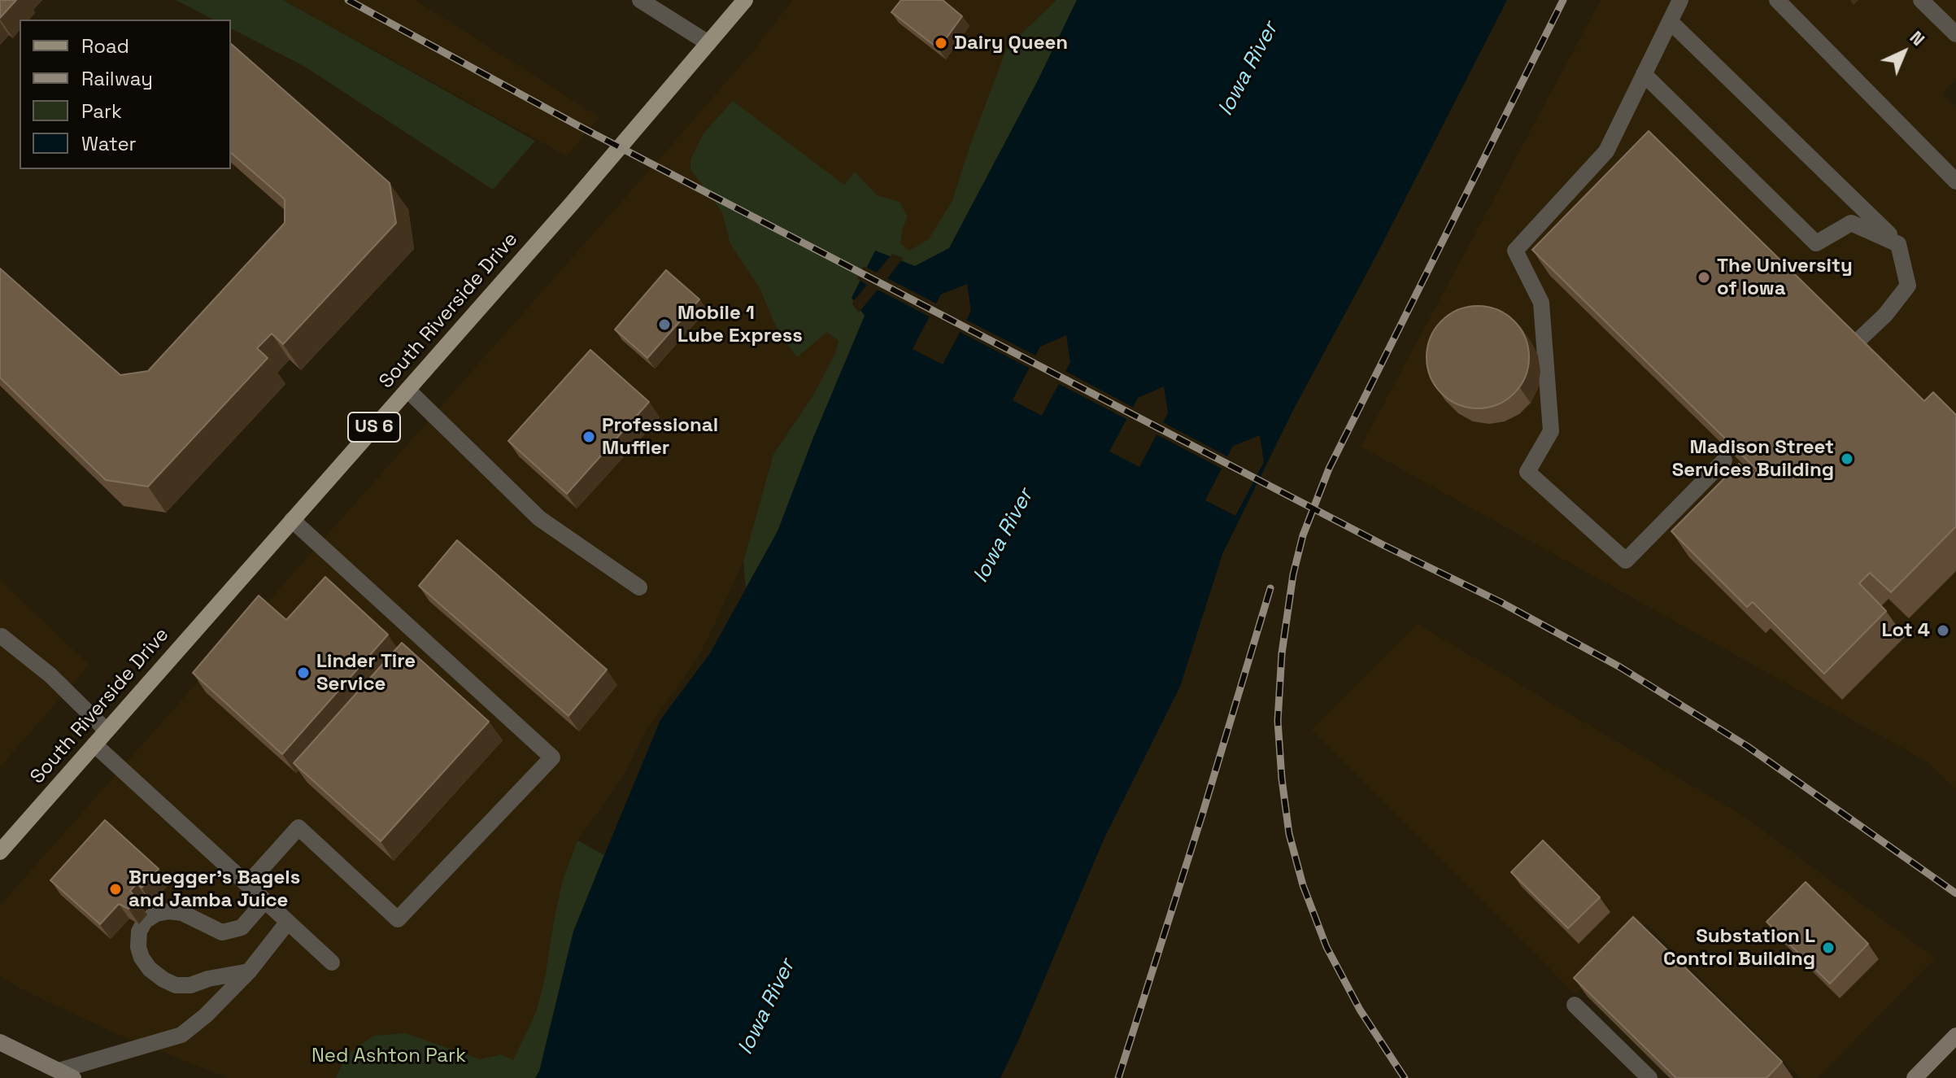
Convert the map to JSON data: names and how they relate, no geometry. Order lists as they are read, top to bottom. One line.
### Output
{"streets":{"main road":["South Riverside Drive","US 6"]},"water":["Iowa River"],"parks":["Ned Ashton Park"],"places":["Dairy Queen","The University of Iowa","Mobile 1 Lube Express","Professional Muffler","Madison Street Services Building","Lot 4","Linder Tire Service","Bruegger's Bagels and Jamba Juice","Substation L Control Building"],"legend":["Road","Railway","Park","Water"],"north":"top right"}
